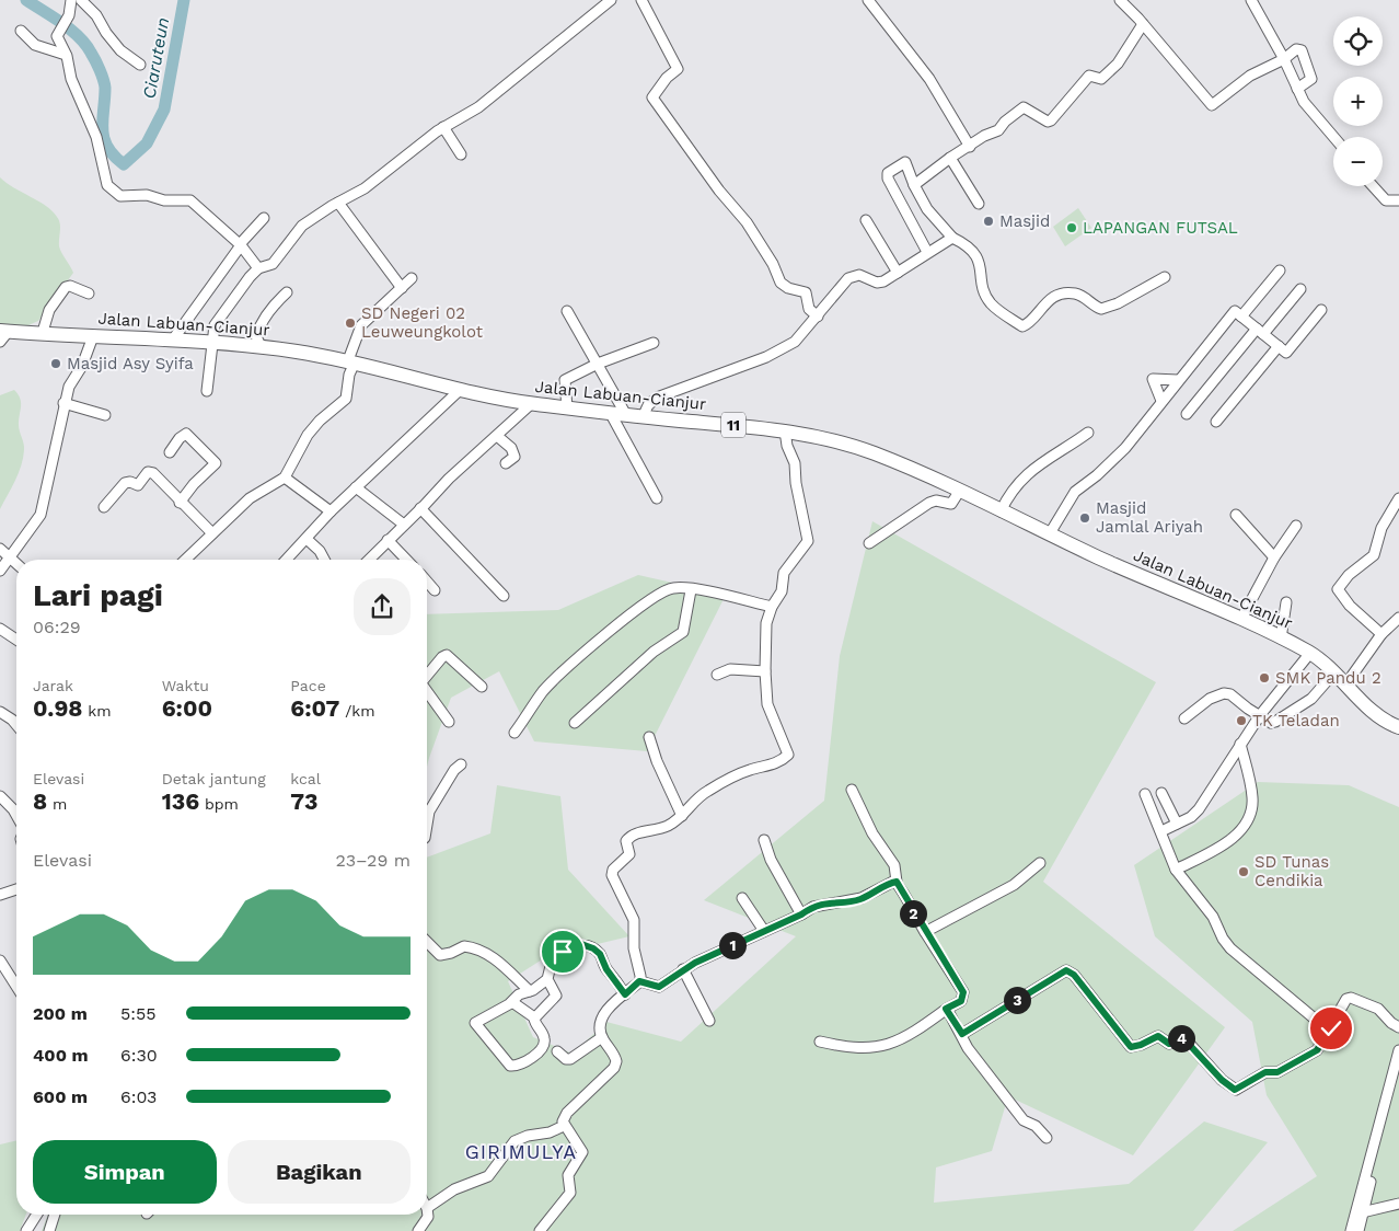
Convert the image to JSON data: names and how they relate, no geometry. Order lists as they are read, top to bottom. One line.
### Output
{"streets":{"highway":["Jalan Labuan-Cianjur","11"]},"districts":["GIRIMULYA"],"water":["Ciaruteun"],"places":["Masjid","LAPANGAN FUTSAL","SD Negeri 02 Leuweungkolot","Masjid Asy Syifa","Masjid Jamlal Ariyah","SMK Pandu 2","TK Teladan","SD Tunas Cendikia"],"page":{"map_buttons":["+","−"],"heading":["Lari pagi","06:29"],"stats":[["Jarak","0.98 km"],["Waktu","6:00"],["Pace","6:07 /km"],["Elevasi","8 m"],["Detak jantung","136 bpm"],["kcal","73"]],"chart":["Elevasi","23–29 m"],"pins":["2","1","3","4"],"list":[{"name":"200 m","note":"5:55"},{"name":"400 m","note":"6:30"},{"name":"600 m","note":"6:03"}],"buttons":["Simpan","Bagikan"]}}
